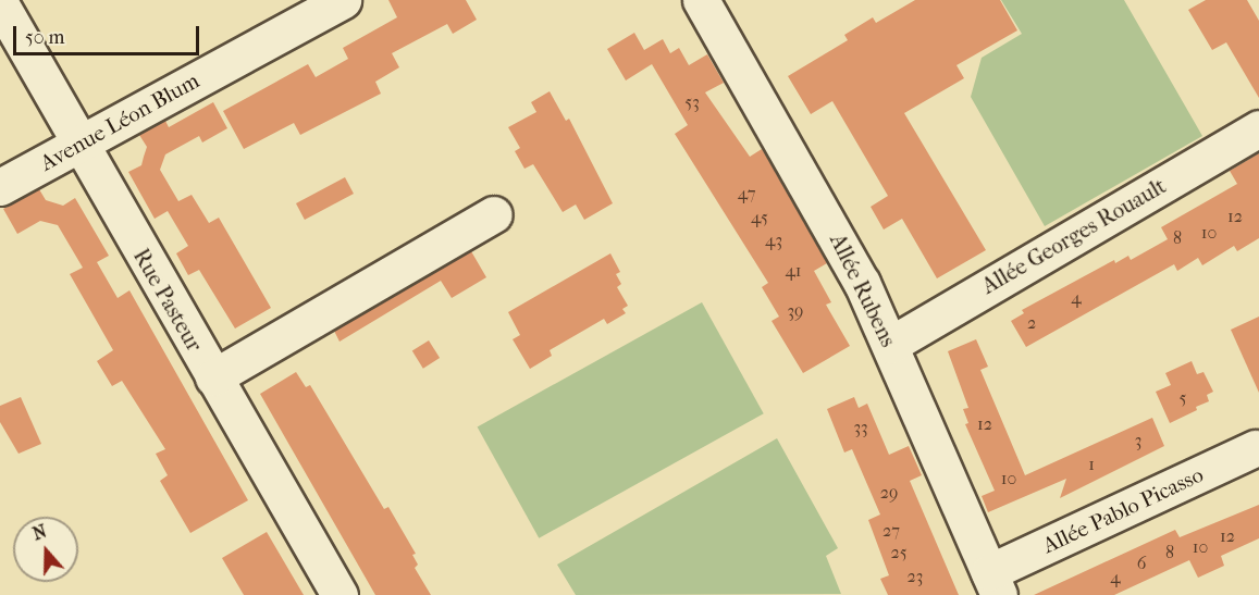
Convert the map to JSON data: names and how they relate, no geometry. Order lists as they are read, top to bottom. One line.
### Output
{"streets":{"street":["Avenue Léon Blum","Allée Georges Rouault","Allée Rubens","Rue Pasteur","Allée Pablo Picasso"]},"crossings":[["Avenue Léon Blum","Rue Pasteur"],["Allée Georges Rouault","Allée Rubens"],["Allée Rubens","Allée Pablo Picasso"]],"house_numbers":["53","47","12","45","10","8","43","41","4","39","2","5","12","33","3","1","10","29","27","12","10","25","8","6","23","4"],"scale_bar":"50 m","north":"top"}
